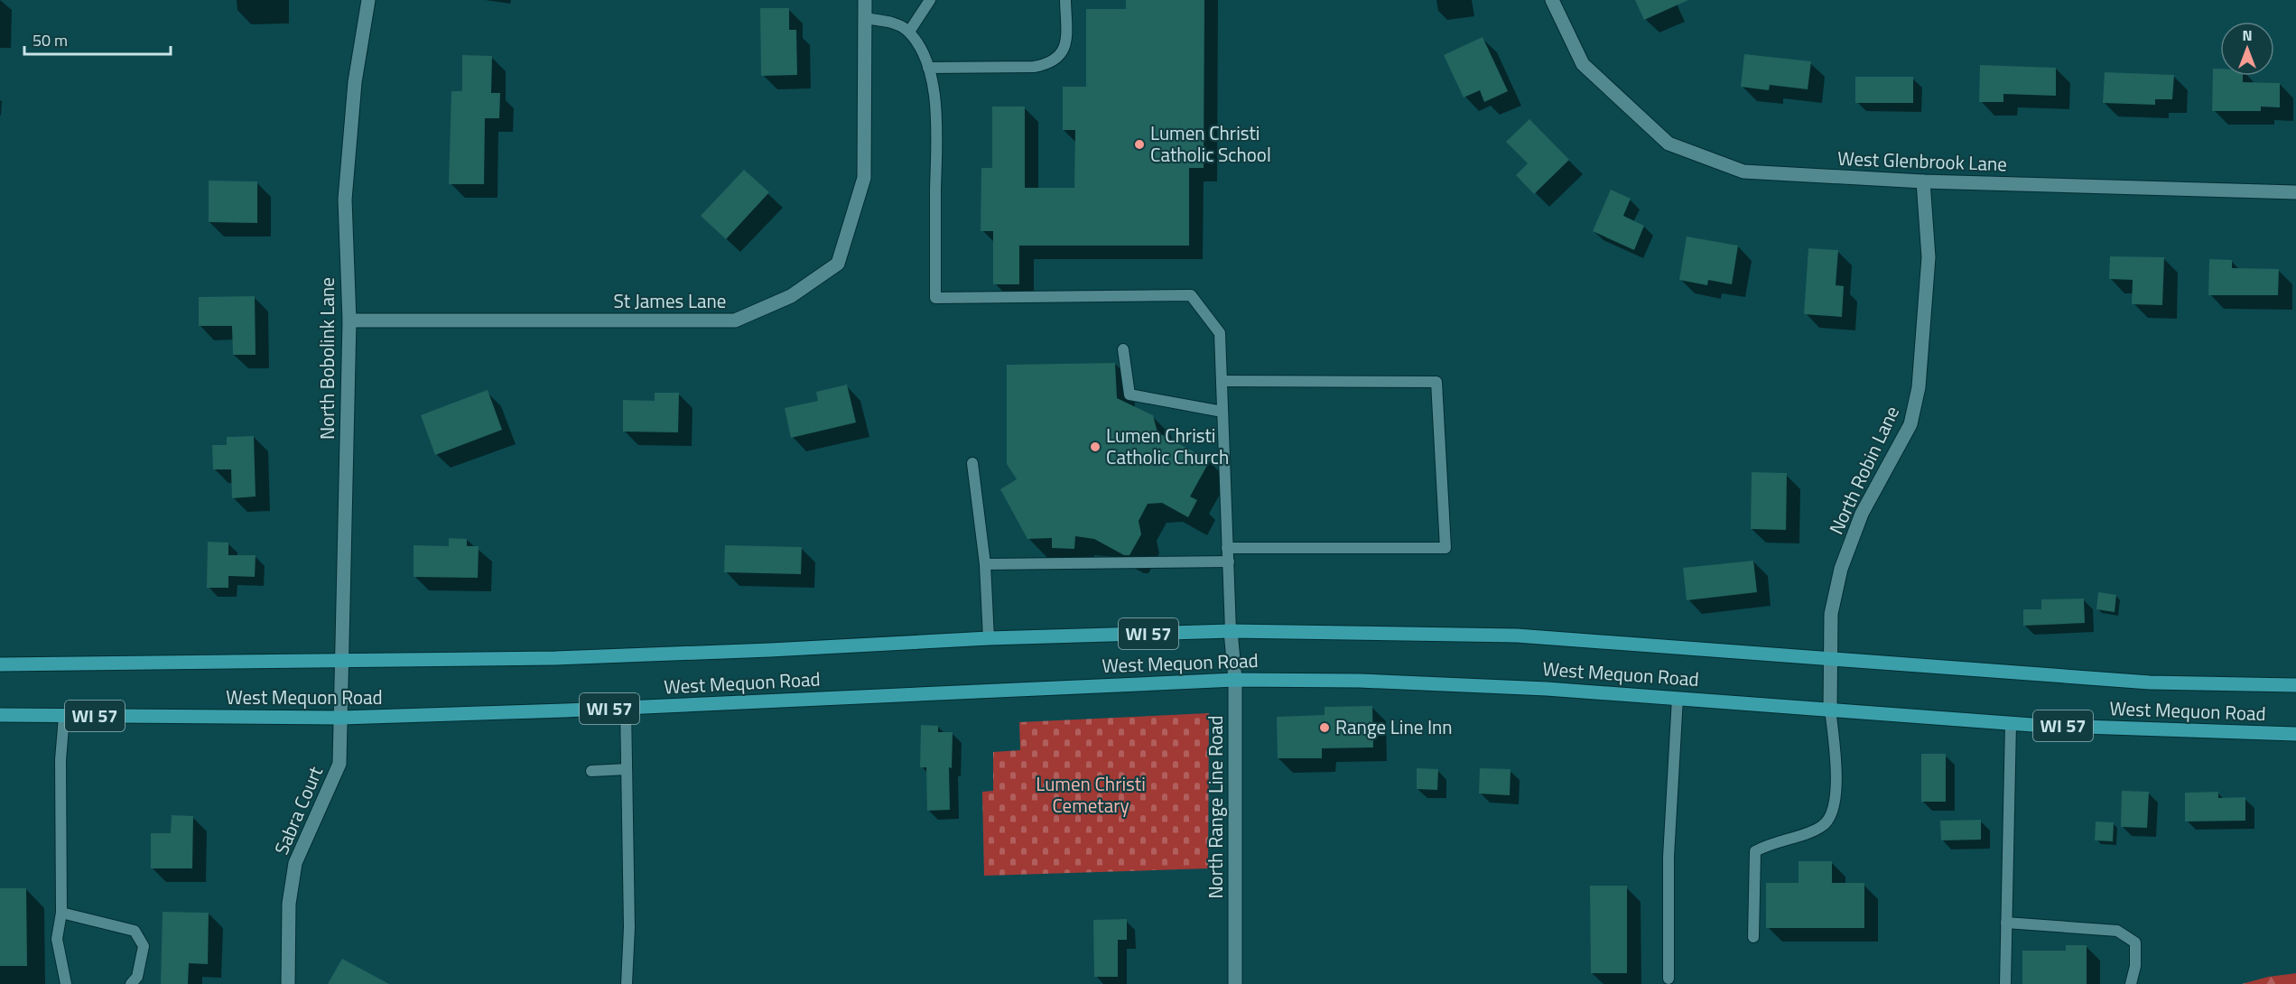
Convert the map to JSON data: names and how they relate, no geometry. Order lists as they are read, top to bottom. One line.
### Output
{"streets":{"main road":["WI 57","West Mequon Road"],"street":["West Glenbrook Lane","St James Lane","North Bobolink Lane","North Robin Lane","North Range Line Road","Sabra Court"]},"crossings":[["West Glenbrook Lane","North Robin Lane"],["St James Lane","North Bobolink Lane"],["North Bobolink Lane","West Mequon Road"],["North Bobolink Lane","Sabra Court"],["North Robin Lane","West Mequon Road"],["West Mequon Road","North Range Line Road"],["West Mequon Road","Sabra Court"]],"parks":["Lumen Christi Cemetary"],"places":["Lumen Christi Catholic School","Lumen Christi Catholic Church","Range Line Inn"],"scale_bar":"50 m","north":"top"}
